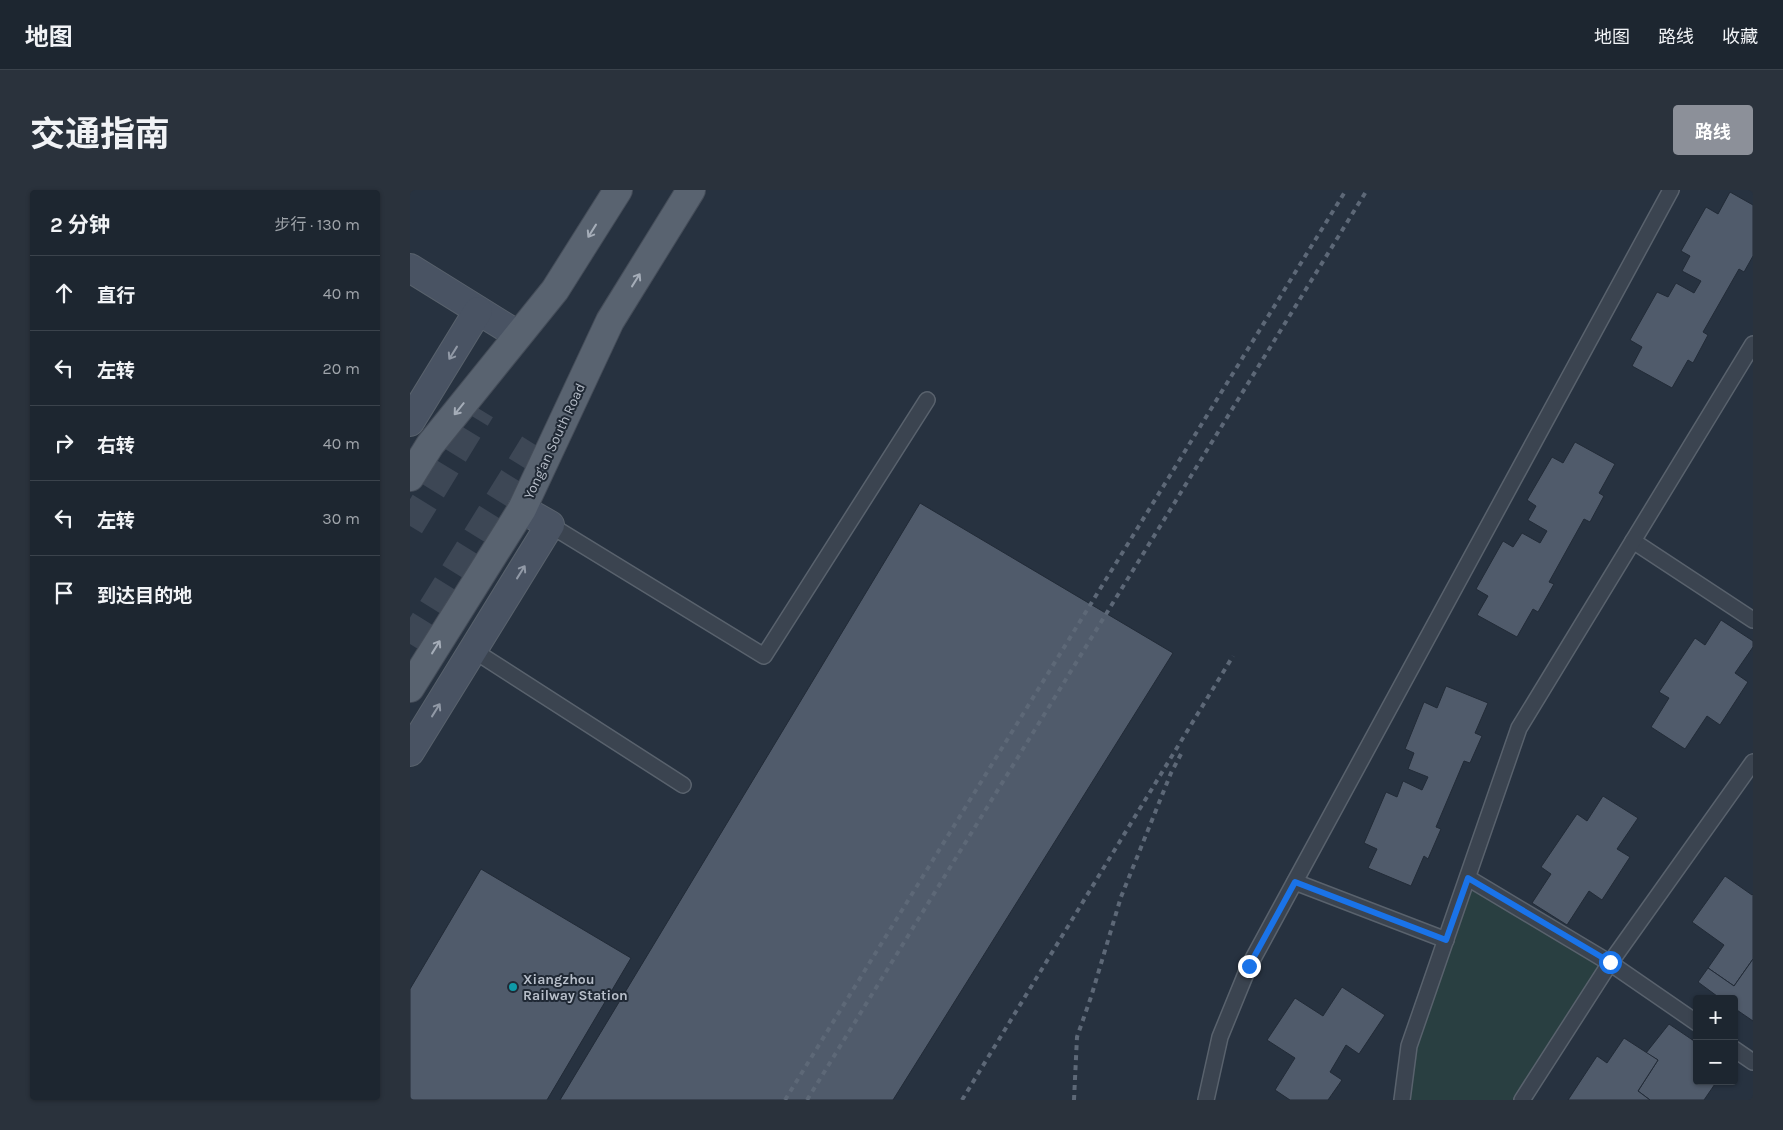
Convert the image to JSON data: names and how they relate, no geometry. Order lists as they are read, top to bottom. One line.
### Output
{"streets":{"main road":["Yong'an South Road"]},"places":["Xiangzhou Railway Station"],"page":{"header":"地图","nav":["地图","路线","收藏"],"title":"交通指南","buttons":"路线","heading":["2 分钟","步行 · 130 m"],"list":[["直行","40 m"],["左转","20 m"],["右转","40 m"],["左转","30 m"],"到达目的地"],"map_buttons":["+","−"]}}
